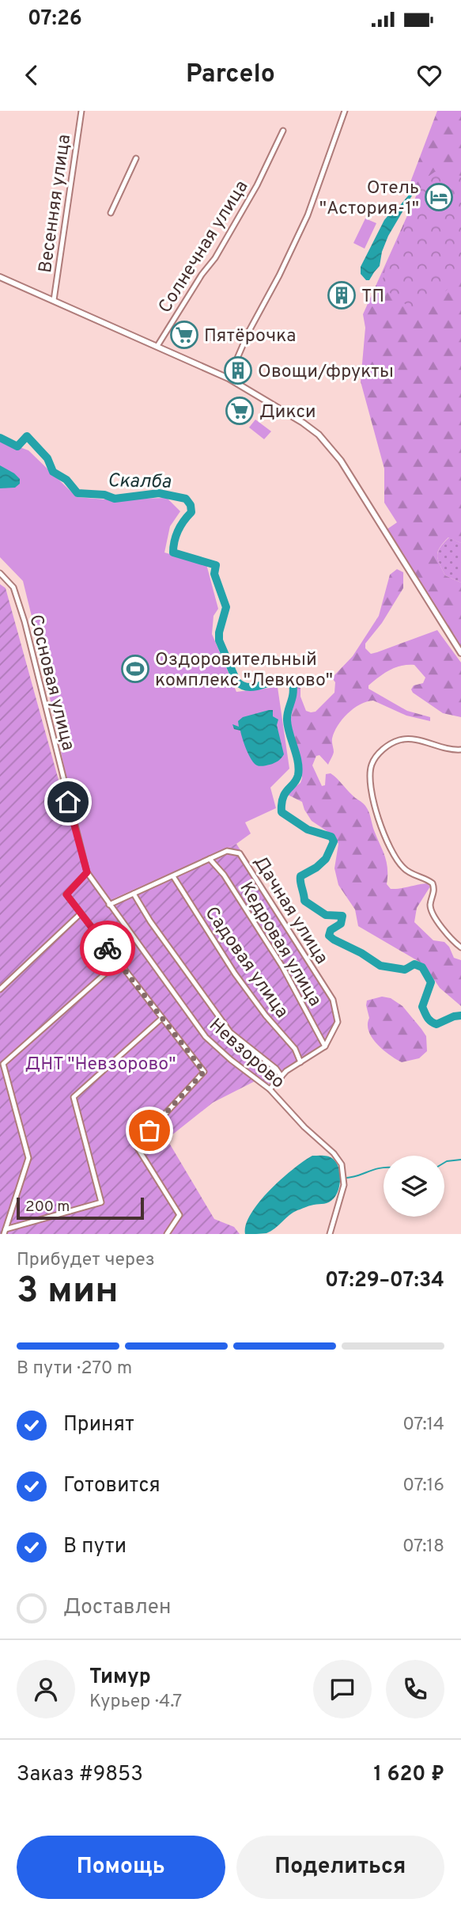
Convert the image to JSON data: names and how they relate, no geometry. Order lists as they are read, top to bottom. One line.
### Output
{"streets":{"street":["Весенняя улица","Солнечная улица","Сосновая улица","Дачная улица","Кедровая улица","Садовая улица","Невзорово"]},"crossings":[["Сосновая улица","Невзорово"],["Дачная улица","Кедровая улица"],["Дачная улица","Садовая улица"],["Дачная улица","Невзорово"]],"water":["Скалба"],"parks":["ДНТ \"Невзорово\""],"places":{"hotel":["Отель \"Астория-1\""],"building":["ТП","Овощи/фрукты"],"supermarket":["Пятёрочка","Дикси"],"sports":["Оздоровительный комплекс \"Левково\""]},"scale_bar":"200 m","page":{"status":"07:26","header":"Parcelo","scale":"200 m","heading":["3 мин","Прибудет через","07:29–07:34"],"panel":["Тимур","Курьер · 4.7","Заказ #9853","1 620 ₽"],"bar":"В пути · 270 m","list":[["Принят","07:14"],["Готовится","07:16"],["В пути","07:18"],"Доставлен"],"buttons":["Помощь","Поделиться"]}}
